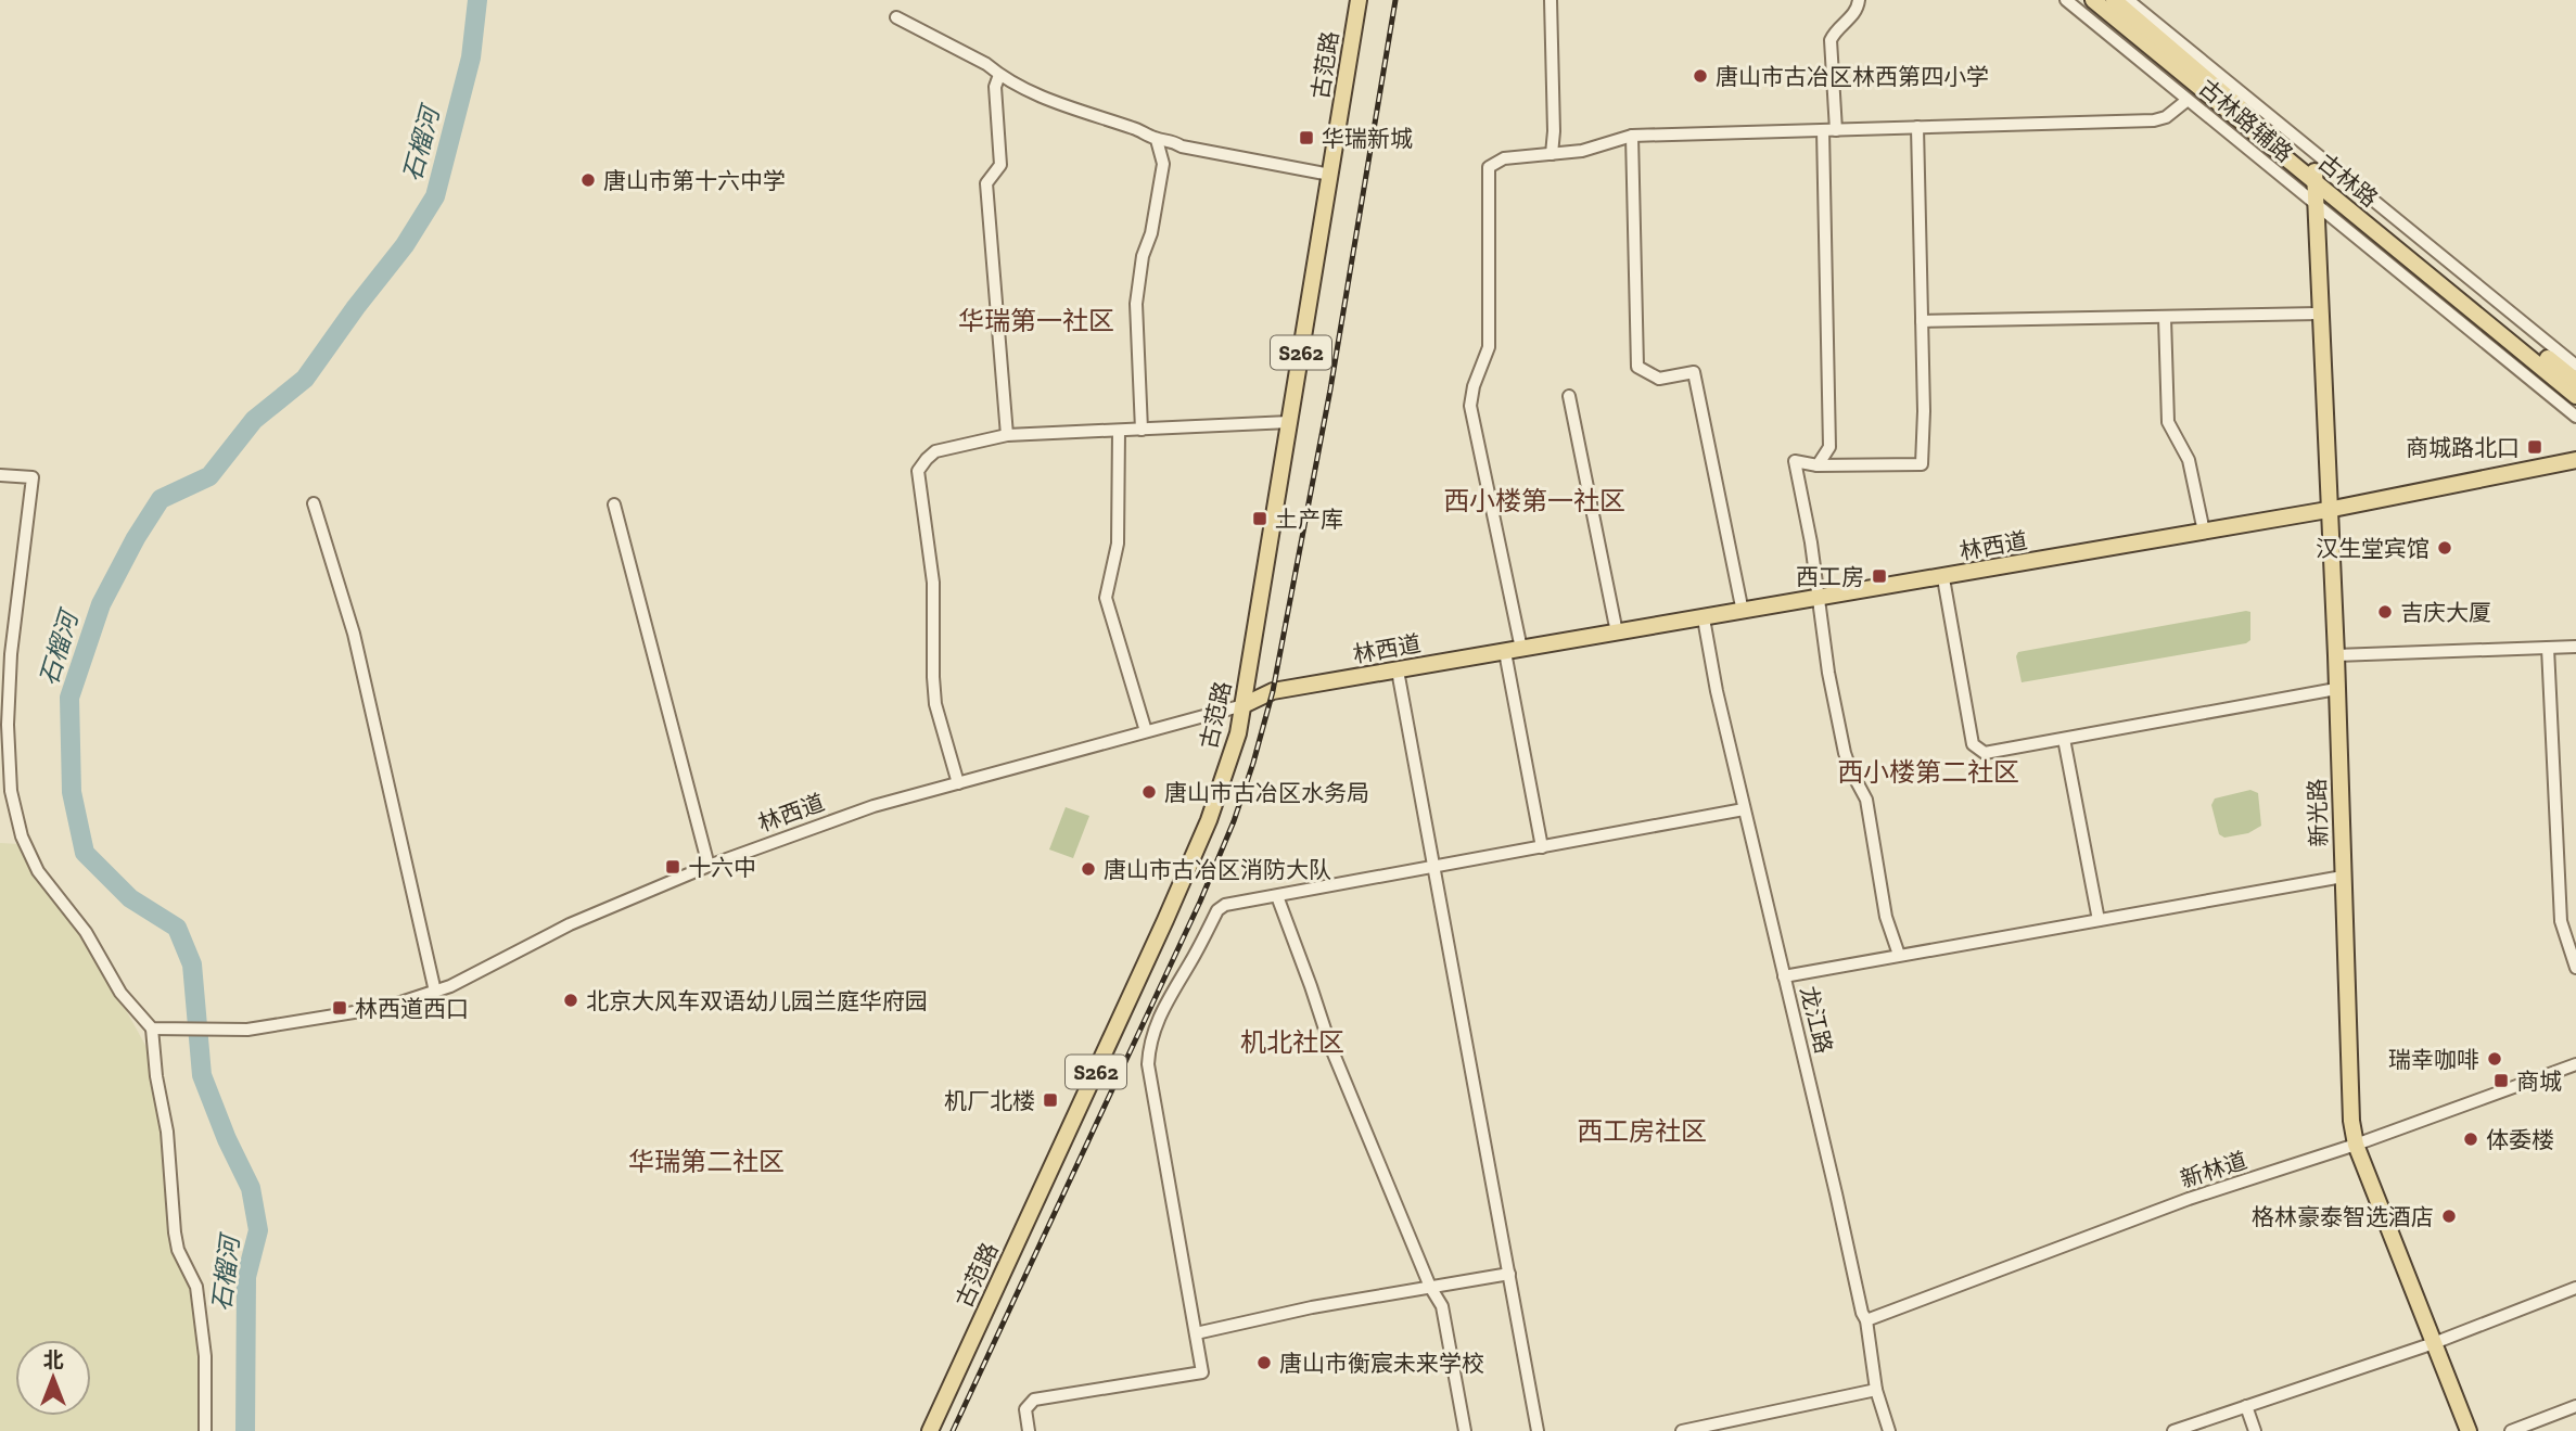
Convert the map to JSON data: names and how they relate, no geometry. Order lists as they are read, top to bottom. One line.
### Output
{"streets":{"main road":["古范路","古林路","S262","林西道","新光路"],"street":["古林路辅路","龙江路","新林道"]},"crossings":[["古范路","林西道"],["古林路辅路","新光路"],["古林路","新光路"],["林西道","新光路"],["林西道","龙江路"],["新光路","新林道"],["龙江路","新林道"]],"districts":["华瑞第一社区","西小楼第一社区","西小楼第二社区","机北社区","西工房社区","华瑞第二社区"],"water":["石榴河"],"places":{"other":["唐山市古冶区林西第四小学","唐山市第十六中学","汉生堂宾馆","吉庆大厦","唐山市古冶区水务局","唐山市古冶区消防大队","北京大风车双语幼儿园兰庭华府园","瑞幸咖啡","体委楼","格林豪泰智选酒店","唐山市衡宸未来学校"],"transit":["华瑞新城","商城路北口","土产库","西工房","十六中","林西道西口","商城","机厂北楼"]},"north":"top"}
